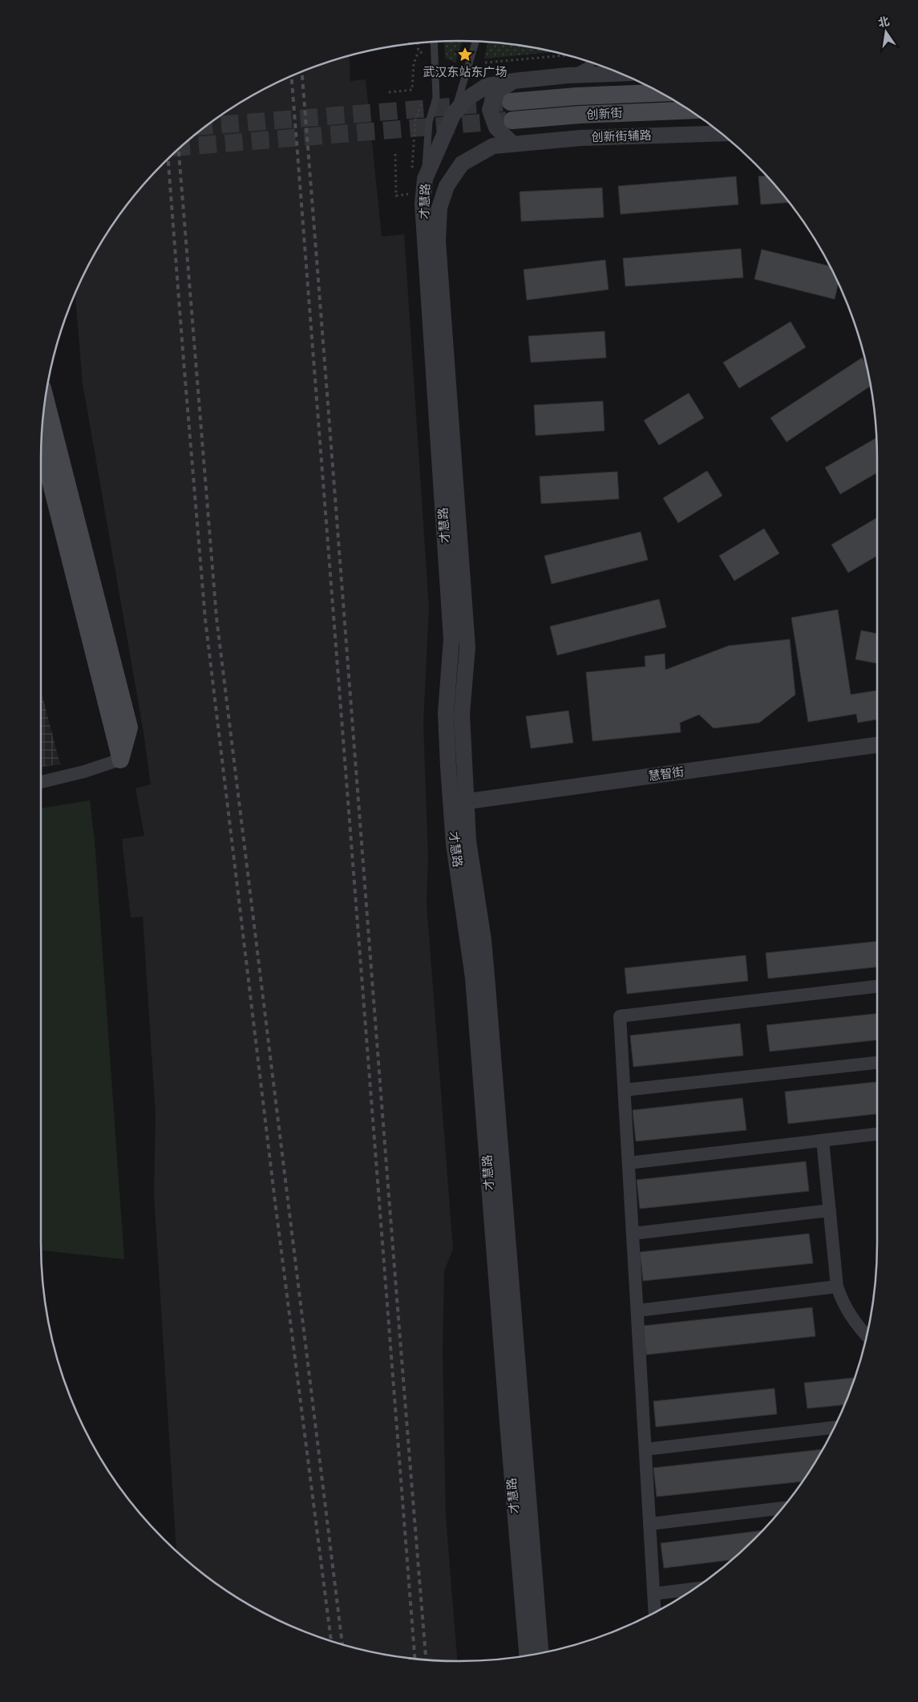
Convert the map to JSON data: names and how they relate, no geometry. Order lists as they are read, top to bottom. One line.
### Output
{"streets":{"main road":["创新街"],"street":["创新街辅路","才慧路","慧智街"]},"crossings":[["创新街辅路","才慧路"],["才慧路","慧智街"]],"places":{"place":["武汉东站东广场"]},"north":"top"}
